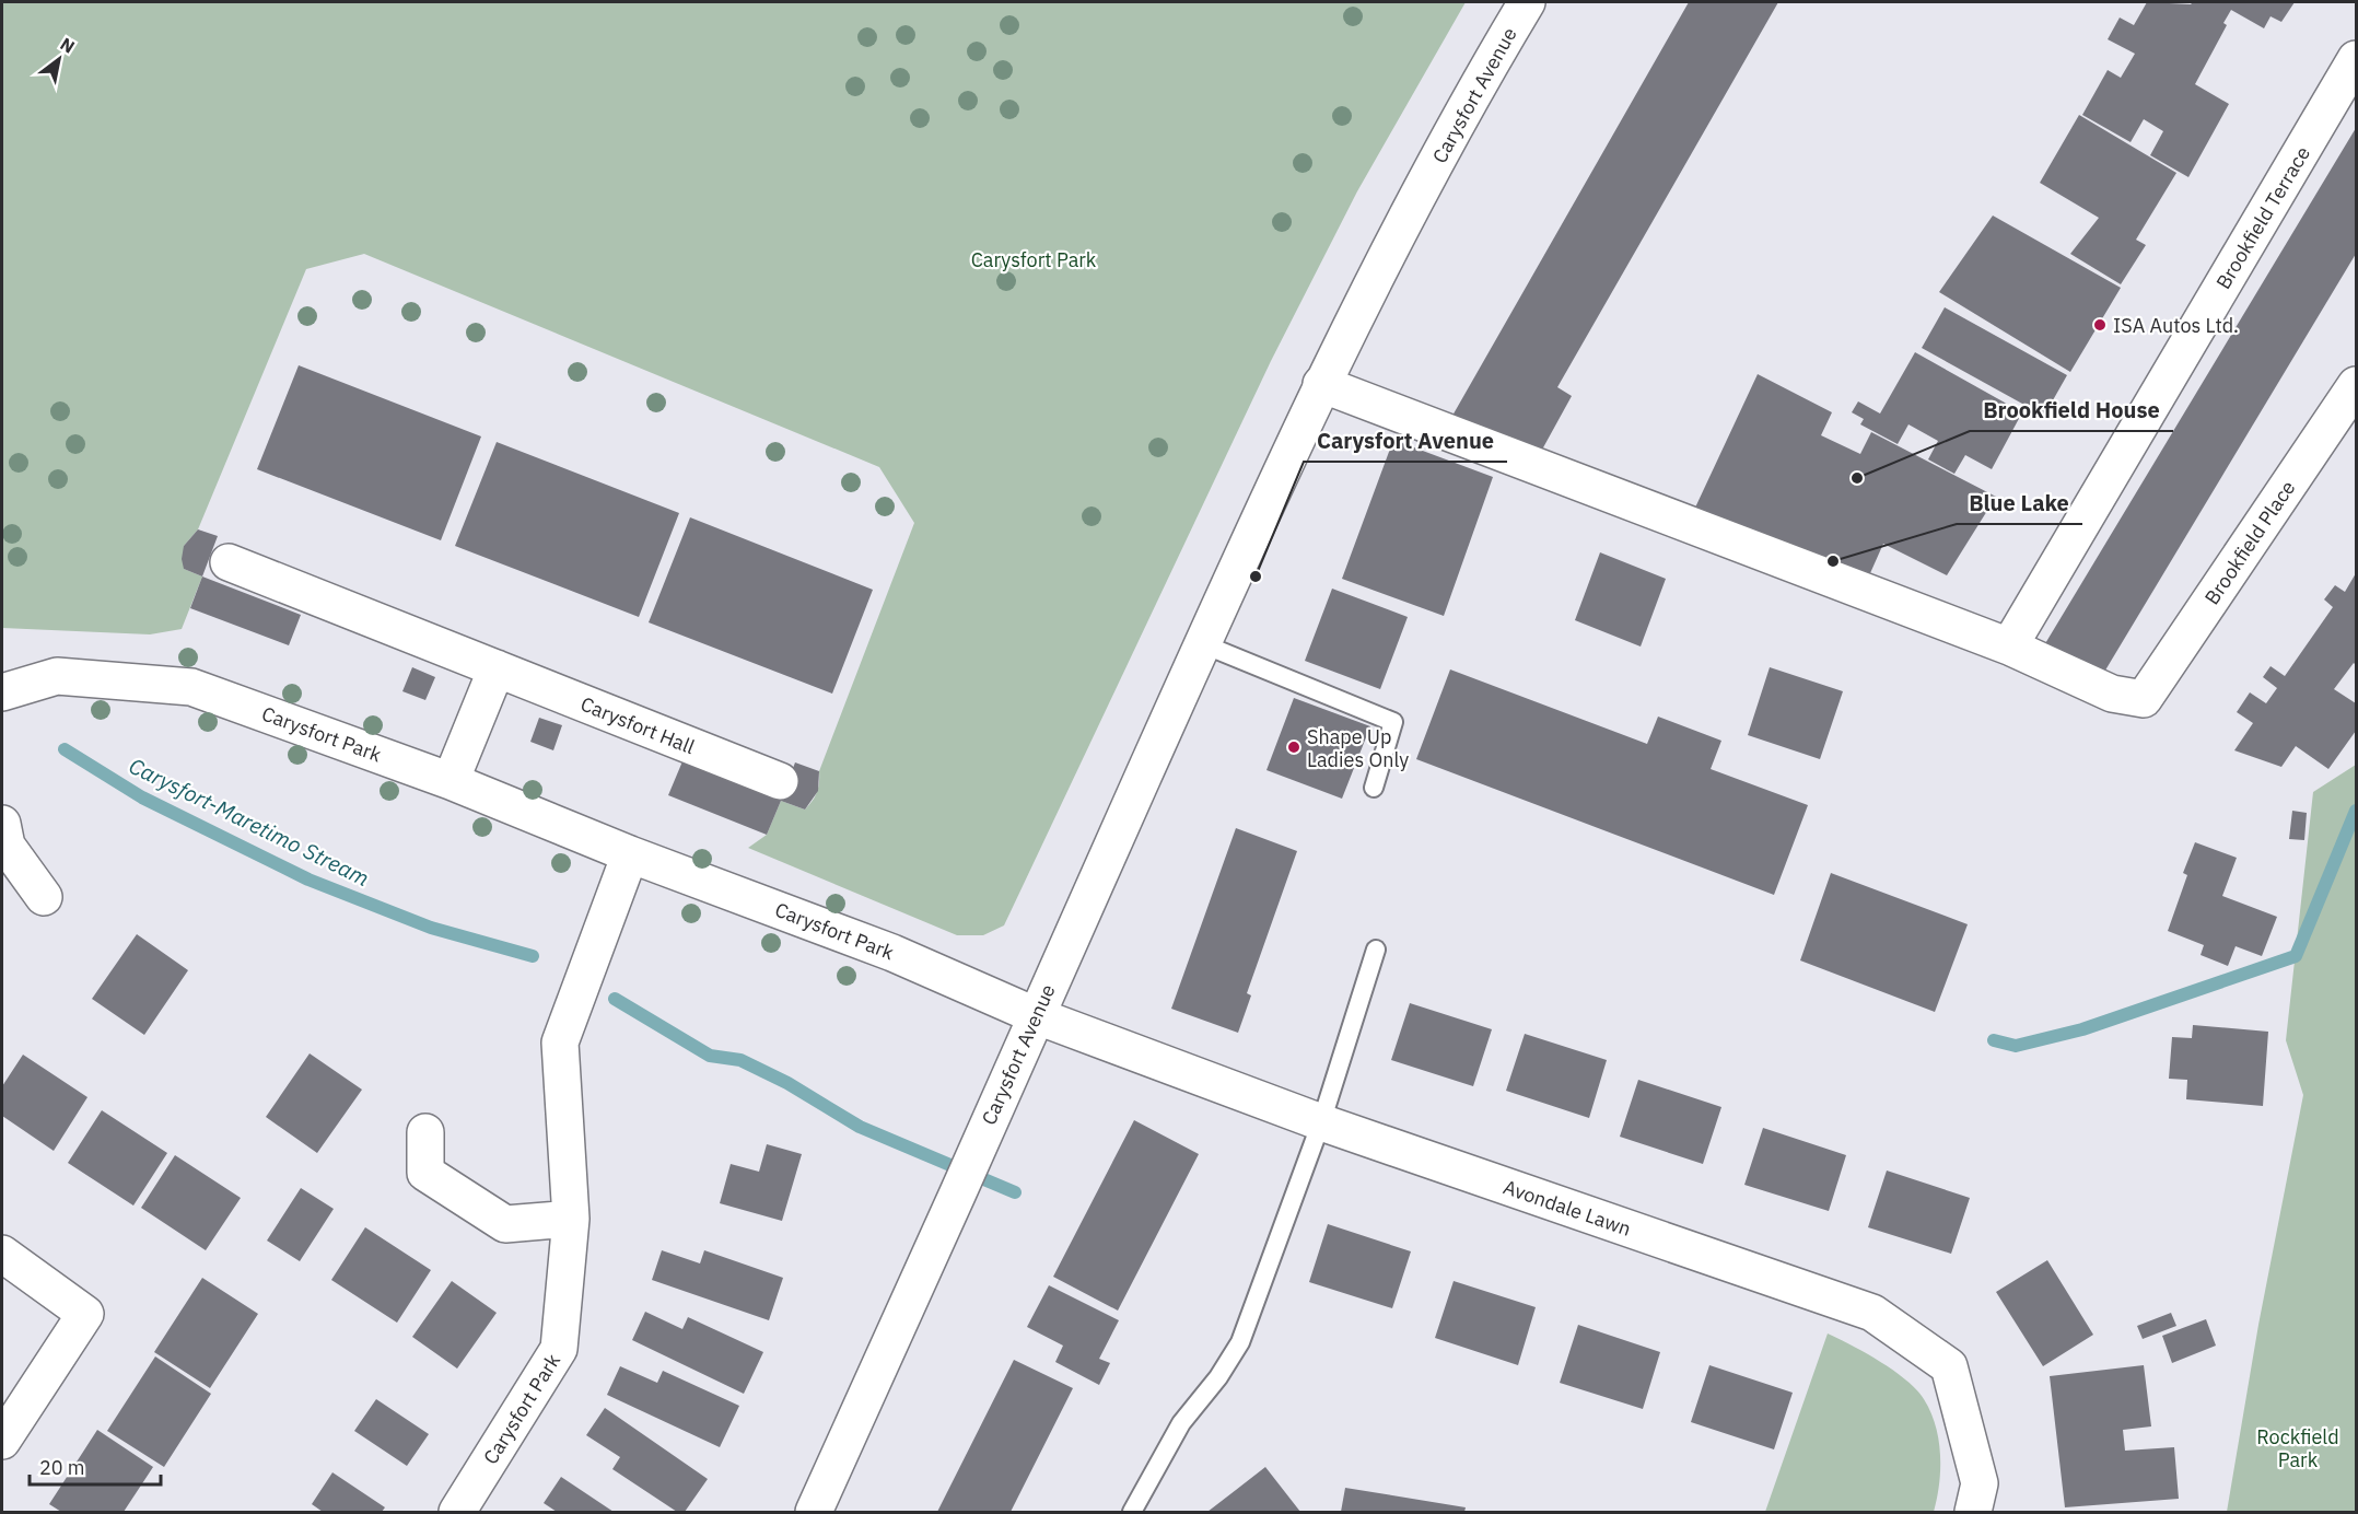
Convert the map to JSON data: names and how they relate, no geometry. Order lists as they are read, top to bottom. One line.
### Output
{"streets":{"street":["Carysfort Avenue","Brookfield Terrace","Brookfield Place","Carysfort Hall","Carysfort Park","Avondale Lawn"]},"crossings":[["Carysfort Avenue","Carysfort Park"],["Carysfort Avenue","Avondale Lawn"],["Brookfield Terrace","Brookfield Place"],["Carysfort Park","Avondale Lawn"]],"water":["Carysfort-Maretimo Stream"],"parks":["Carysfort Park","Rockfield Park"],"places":["ISA Autos Ltd.","Brookfield House","Blue Lake","Carysfort Avenue","Shape Up Ladies Only"],"scale_bar":"20 m","north":"top right"}
